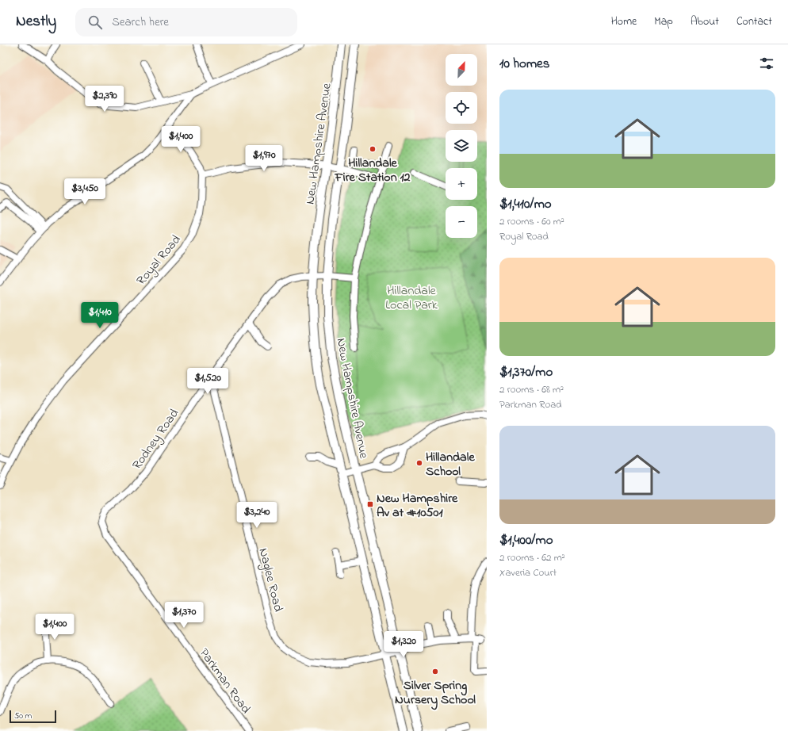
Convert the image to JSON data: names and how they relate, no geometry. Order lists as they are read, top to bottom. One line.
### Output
{"streets":{"main road":["New Hampshire Avenue"],"street":["Royal Road","Rodney Road","Naglee Road","Parkman Road"]},"crossings":[["New Hampshire Avenue","Rodney Road"],["New Hampshire Avenue","Naglee Road"],["Rodney Road","Naglee Road"],["Rodney Road","Parkman Road"]],"parks":["Hillandale Local Park"],"places":{"other":["Hillandale Fire Station 12","Hillandale School","Silver Spring Nursery School"],"transit":["New Hampshire Av at #10501"]},"scale_bar":"50 m","north":"top right","page":{"header":"Nestly","search":"Search here","nav":["Home","Map","About","Contact"],"heading":"10 homes","map_buttons":["+","−"],"list":[{"name":"$1,410/mo","note":"2 rooms · 60 m² · Royal Road"},{"name":"$1,370/mo","note":"2 rooms · 68 m² · Parkman Road"},{"name":"$1,400/mo","note":"2 rooms · 62 m² · Xaveria Court"}],"price":["$2,390","$1,400","$1,970","$3,450","$1,410","$1,520","$3,240","$1,370","$1,400","$1,320"],"scale":"50 m"}}
